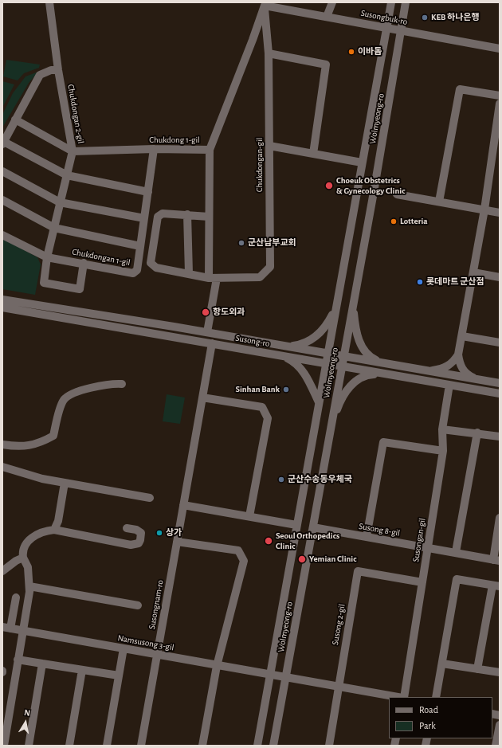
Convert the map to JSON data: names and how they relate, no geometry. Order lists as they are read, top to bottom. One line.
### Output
{"streets":{"street":["Susongbuk-ro","Chukdongan 2-gil","Wolmyeong-ro","Chukdong 1-gil","Chukdongan-gil","Chukdongan 1-gil","Susong-ro","Susong 8-gil","Susongan-gil","Susongnam-ro","Susong 2-gil","Namsusong 3-gil"]},"crossings":[["Susongbuk-ro","Wolmyeong-ro"],["Susongbuk-ro","Chukdongan-gil"],["Chukdongan 2-gil","Chukdong 1-gil"],["Chukdongan 2-gil","Chukdongan 1-gil"],["Wolmyeong-ro","Susong-ro"],["Wolmyeong-ro","Susong 8-gil"],["Wolmyeong-ro","Namsusong 3-gil"],["Chukdong 1-gil","Chukdongan 1-gil"],["Susong-ro","Susongan-gil"],["Susong-ro","Susongnam-ro"],["Susong 8-gil","Susongan-gil"],["Susongan-gil","Susong 2-gil"],["Susongnam-ro","Namsusong 3-gil"],["Susong 2-gil","Namsusong 3-gil"]],"places":["KEB 하나은행","이바돔","Choeuk Obstetrics & Gynecology Clinic","Lotteria","군산남부교회","롯데마트 군산점","항도외과","Sinhan Bank","군산수송동우체국","상가","Seoul Orthopedics Clinic","Yemian Clinic"],"legend":["Road","Park"],"north":"top"}
